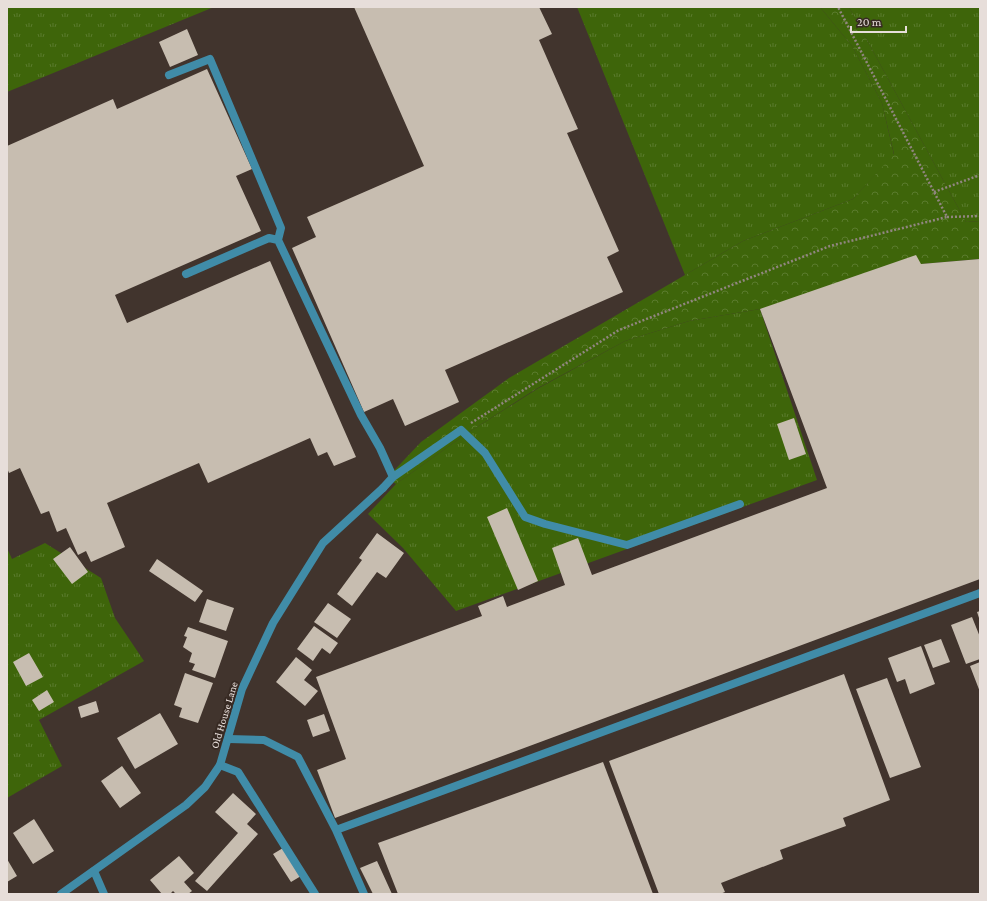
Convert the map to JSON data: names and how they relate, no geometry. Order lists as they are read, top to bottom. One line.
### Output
{"streets":{"street":["Old House Lane"]},"scale_bar":"20 m"}
